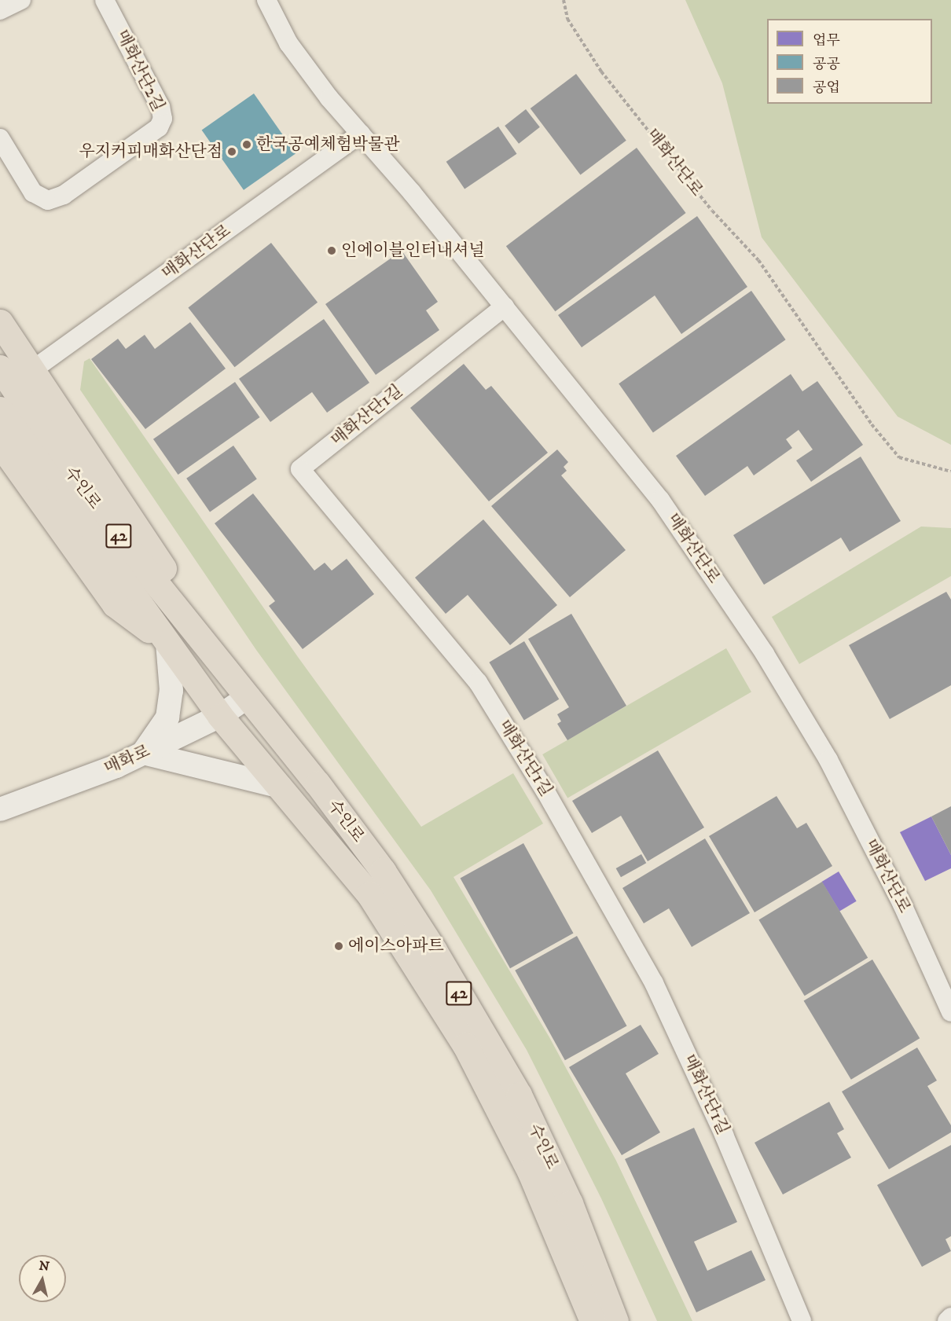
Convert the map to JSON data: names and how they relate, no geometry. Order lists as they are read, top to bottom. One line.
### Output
{"streets":{"main road":["수인로","42"],"street":["매화산단2길","매화산단로","매화산단1길","매화로"]},"crossings":[["매화산단로","매화산단1길"],["수인로","매화로"]],"places":["한국공예체험박물관","우지커피매화산단점","인에이블인터내셔널","에이스아파트"],"legend":["업무","공공","공업"],"north":"top"}
